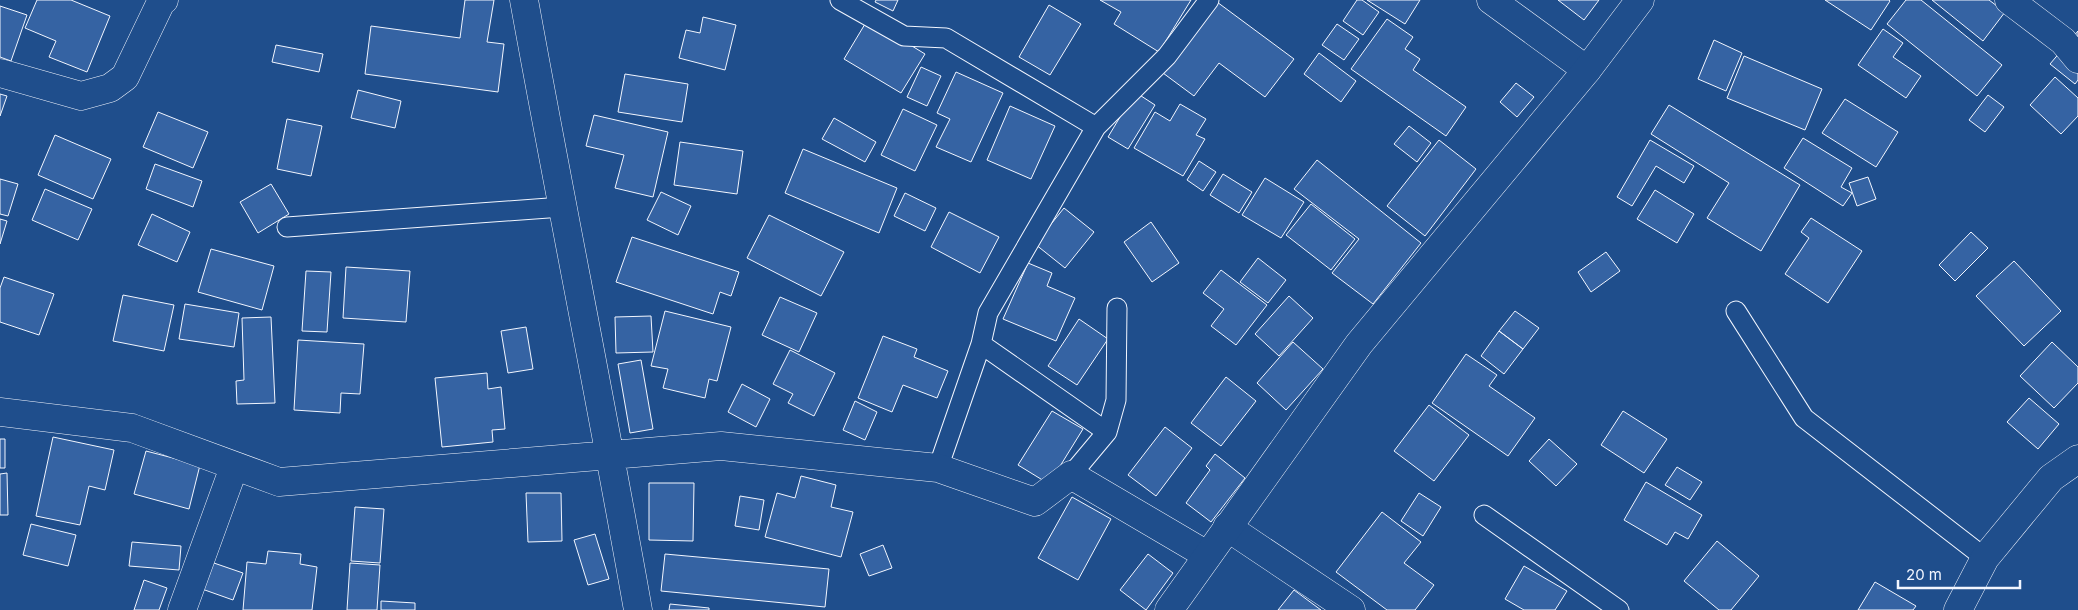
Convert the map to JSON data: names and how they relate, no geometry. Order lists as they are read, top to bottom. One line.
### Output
{"scale_bar":"20 m"}
